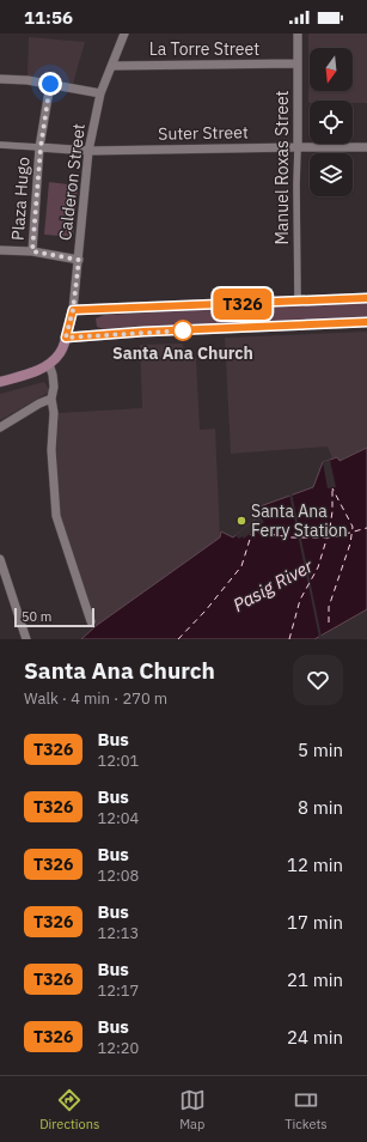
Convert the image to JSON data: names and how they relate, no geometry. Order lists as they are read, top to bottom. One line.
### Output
{"streets":{"main road":["Calderon Street"],"street":["La Torre Street","Suter Street","Manuel Roxas Street","Plaza Hugo"]},"crossings":[["La Torre Street","Manuel Roxas Street"],["La Torre Street","Calderon Street"],["Suter Street","Manuel Roxas Street"],["Suter Street","Calderon Street"],["Suter Street","Plaza Hugo"]],"water":["Pasig River"],"places":["Santa Ana Church","Santa Ana Ferry Station"],"lines":["bus line T326"],"scale_bar":"50 m","north":"bottom","page":{"status":"11:56","on_map":"T326","scale":"50 m","heading":["Santa Ana Church","Walk · 4 min · 270 m"],"list":[{"mark":"T326","name":"Bus","note":"12:01","value":"5 min"},{"mark":"T326","name":"Bus","note":"12:04","value":"8 min"},{"mark":"T326","name":"Bus","note":"12:08","value":"12 min"},{"mark":"T326","name":"Bus","note":"12:13","value":"17 min"},{"mark":"T326","name":"Bus","note":"12:17","value":"21 min"},{"mark":"T326","name":"Bus","note":"12:20","value":"24 min"}],"tabs":["Directions","Map","Tickets"]}}
